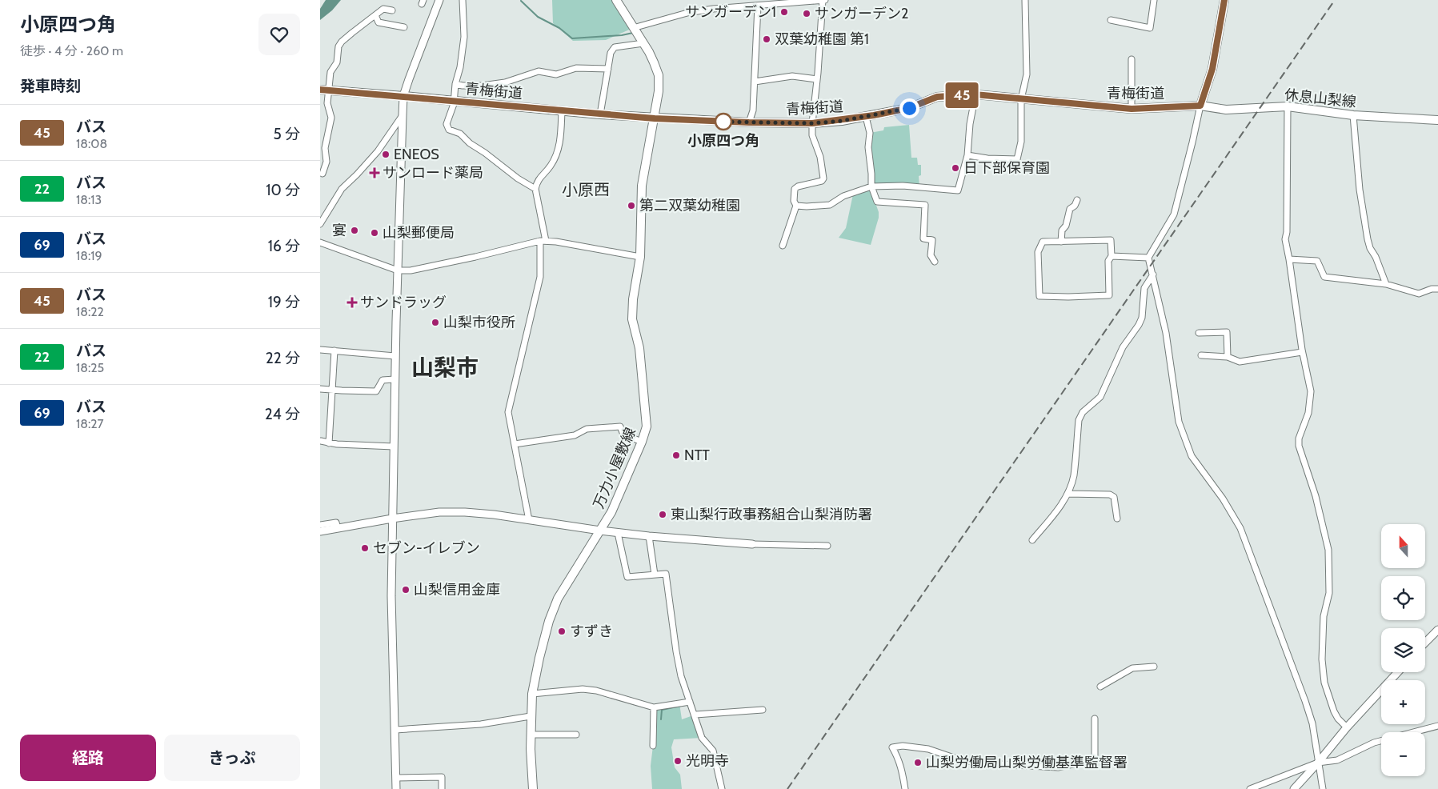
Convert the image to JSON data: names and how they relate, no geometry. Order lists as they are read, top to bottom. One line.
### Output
{"streets":{"main road":["青梅街道","休息山梨線","万力小屋敷線"]},"crossings":[["青梅街道","休息山梨線"],["青梅街道","万力小屋敷線"]],"districts":["小原西","山梨市"],"places":{"other":["サンガーデン1","サンガーデン2","双葉幼稚園 第1","小原四つ角","ENEOS","日下部保育園","第二双葉幼稚園","宴","山梨郵便局","山梨市役所","NTT","東山梨行政事務組合山梨消防署","セブン-イレブン","山梨信用金庫","すずき","光明寺","山梨労働局山梨労働基準監督署"],"health":["サンロード薬局","サンドラッグ"]},"lines":["bus line 45"],"north":"top","page":{"heading":[["小原四つ角","徒歩 · 4 分 · 260 m"],"発車時刻"],"on_map":"45","list":[{"mark":"45","name":"バス","note":"18:08","value":"5 分"},{"mark":"22","name":"バス","note":"18:13","value":"10 分"},{"mark":"69","name":"バス","note":"18:19","value":"16 分"},{"mark":"45","name":"バス","note":"18:22","value":"19 分"},{"mark":"22","name":"バス","note":"18:25","value":"22 分"},{"mark":"69","name":"バス","note":"18:27","value":"24 分"}],"map_buttons":["+","−"],"buttons":["経路","きっぷ"]}}
